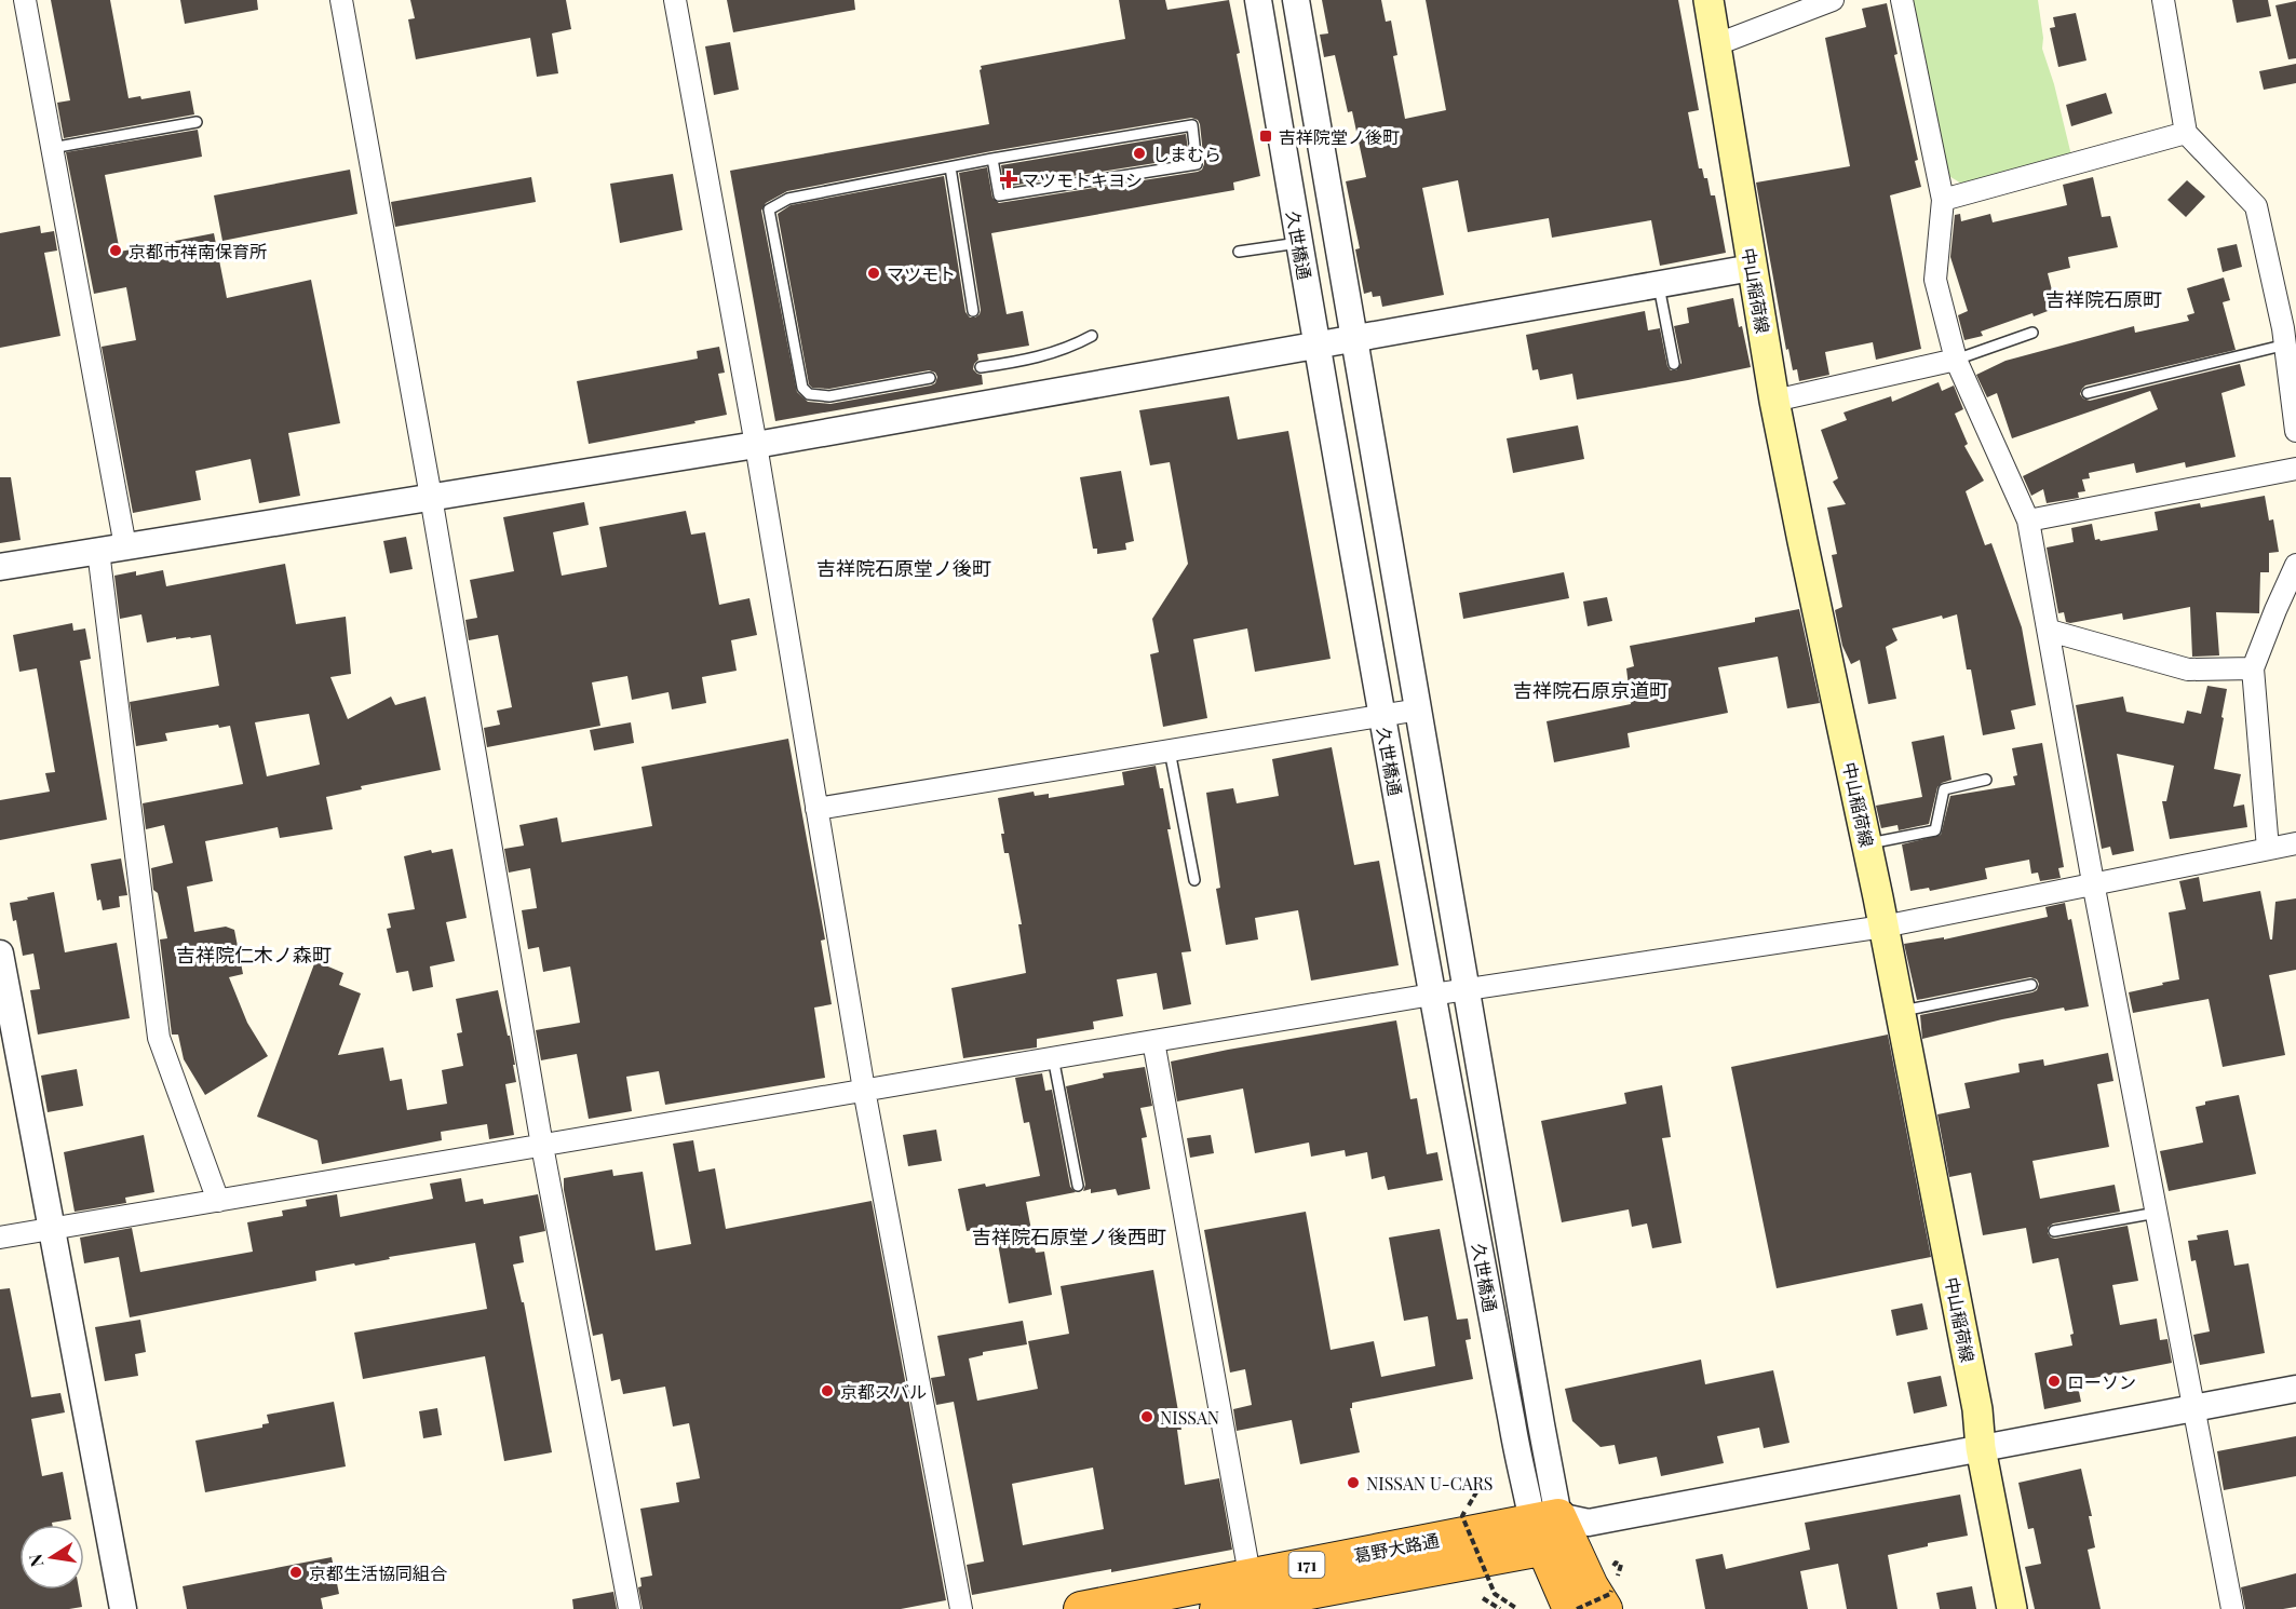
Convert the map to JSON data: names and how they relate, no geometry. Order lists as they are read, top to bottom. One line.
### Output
{"streets":{"highway":["葛野大路通","171"],"main road":["中山稲荷線"],"street":["久世橋通"]},"crossings":[["久世橋通","葛野大路通"]],"districts":["吉祥院石原町","吉祥院石原堂ノ後町","吉祥院石原京道町","吉祥院仁木ノ森町","吉祥院石原堂ノ後西町"],"places":{"transit":["吉祥院堂ノ後町"],"other":["しまむら","京都市祥南保育所","マツモト","ローソン","京都スバル","NISSAN","NISSAN U-CARS","京都生活協同組合"],"health":["マツモトキヨシ"]},"north":"left"}
